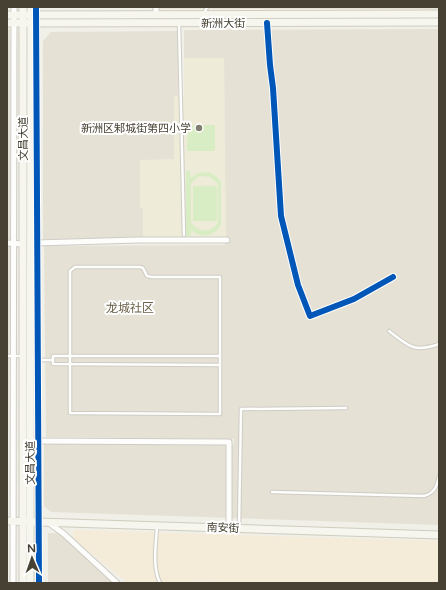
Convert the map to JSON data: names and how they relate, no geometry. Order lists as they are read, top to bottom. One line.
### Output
{"streets":{"main road":["新洲大街","文昌大道","南安街"]},"crossings":[["新洲大街","文昌大道"],["文昌大道","南安街"]],"districts":["龙城社区"],"places":["新洲区邾城街第四小学"],"north":"top"}
